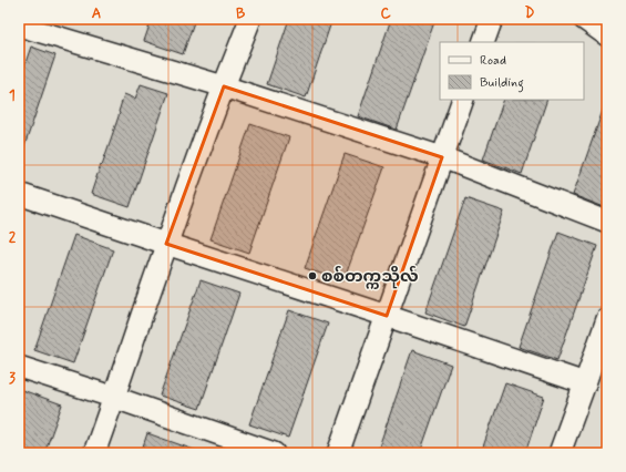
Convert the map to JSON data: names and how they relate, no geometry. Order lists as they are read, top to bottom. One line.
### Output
{"places":["စစ်‌တက္ကသိုလ်"],"legend":["Road","Building"],"grid":{"columns":["A","B","C","D"],"rows":["1","2","3"]}}
